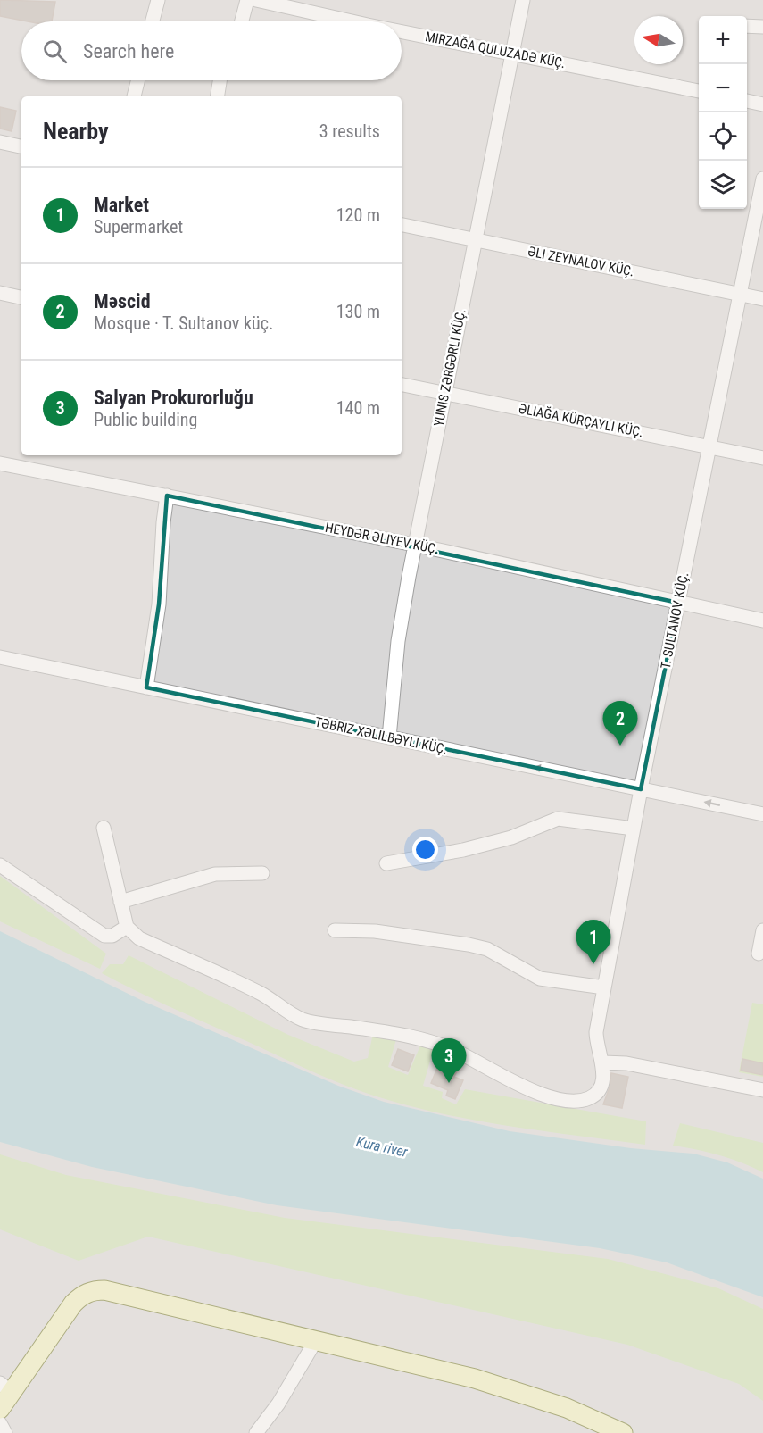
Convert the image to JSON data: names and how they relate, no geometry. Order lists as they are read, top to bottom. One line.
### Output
{"streets":{"street":["MIRZAĞA QULUZADƏ KÜÇ.","ƏLI ZEYNALOV KÜÇ.","YUNIS ZƏRGƏRLI KÜÇ.","HEYDƏR ƏLIYEV KÜÇ.","T. SULTANOV KÜÇ.","TƏBRIZ XƏLILBƏYLI KÜÇ."]},"crossings":[["MIRZAĞA QULUZADƏ KÜÇ.","YUNIS ZƏRGƏRLI KÜÇ."],["ƏLI ZEYNALOV KÜÇ.","YUNIS ZƏRGƏRLI KÜÇ."],["ƏLI ZEYNALOV KÜÇ.","T. SULTANOV KÜÇ."],["YUNIS ZƏRGƏRLI KÜÇ.","HEYDƏR ƏLIYEV KÜÇ."],["YUNIS ZƏRGƏRLI KÜÇ.","TƏBRIZ XƏLILBƏYLI KÜÇ."],["HEYDƏR ƏLIYEV KÜÇ.","T. SULTANOV KÜÇ."],["T. SULTANOV KÜÇ.","TƏBRIZ XƏLILBƏYLI KÜÇ."]],"water":["Kura river"],"north":"left","page":{"map_buttons":["+","−"],"search":"Search here","heading":["Nearby","3 results"],"list":[{"mark":"1","name":"Market","note":"Supermarket","value":"120 m"},{"mark":"2","name":"Məscid","note":"Mosque · T. Sultanov küç.","value":"130 m"},{"mark":"3","name":"Salyan Prokurorluğu","note":"Public building","value":"140 m"}],"pins":["2","1","3"]}}
